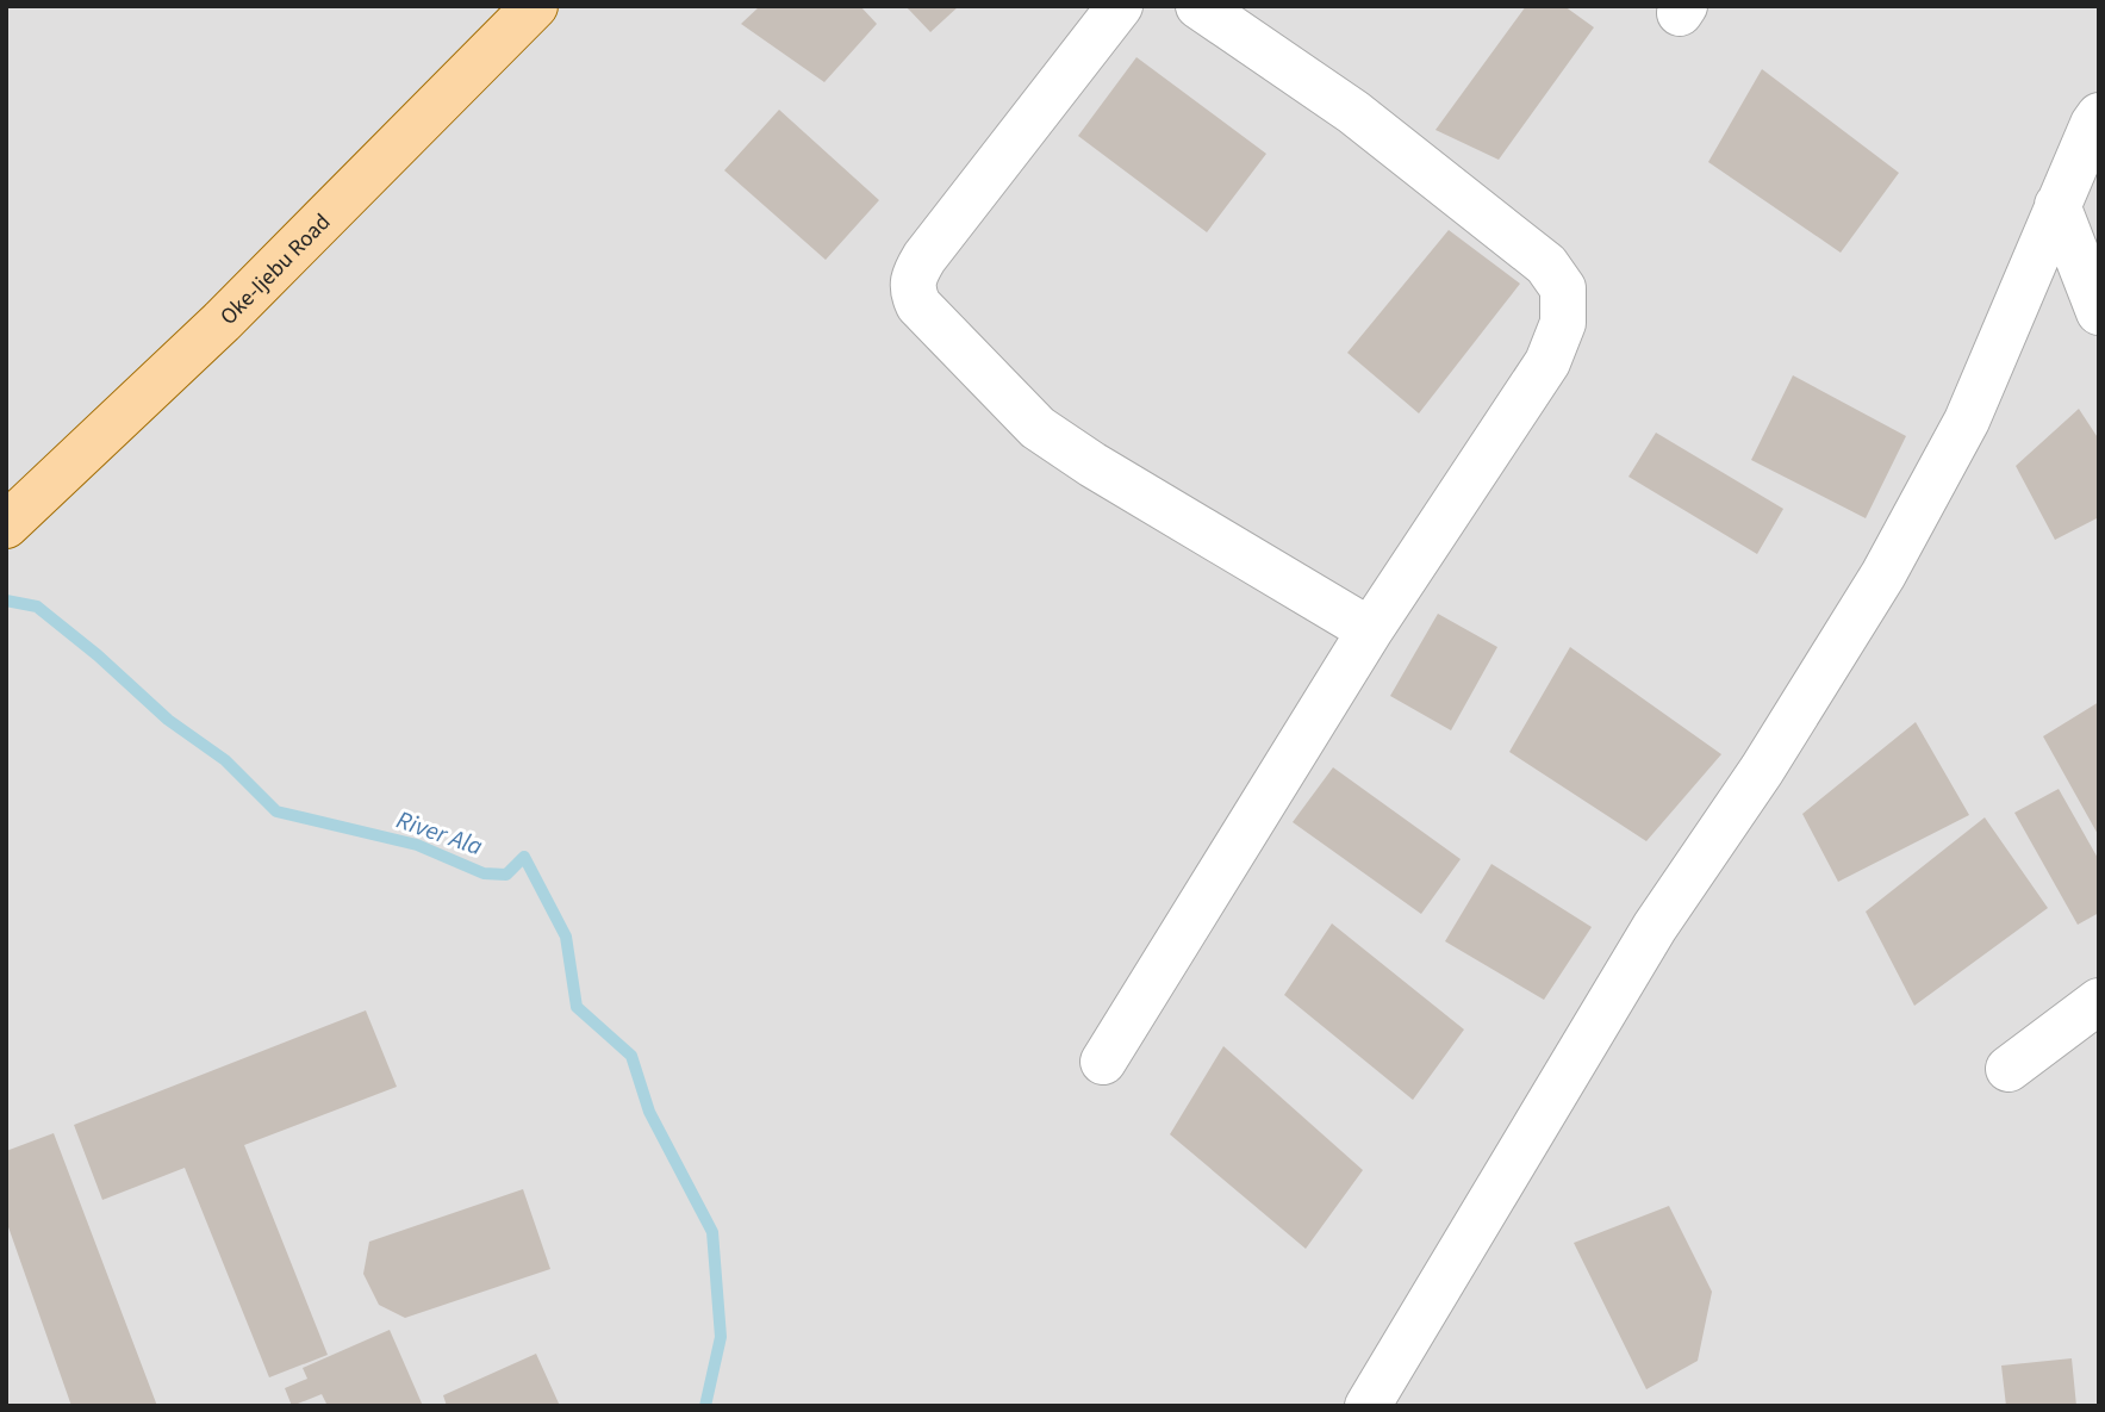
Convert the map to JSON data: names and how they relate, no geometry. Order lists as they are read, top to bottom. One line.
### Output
{"streets":{"main road":["Oke-Ijebu Road"]},"water":["River Ala"]}
